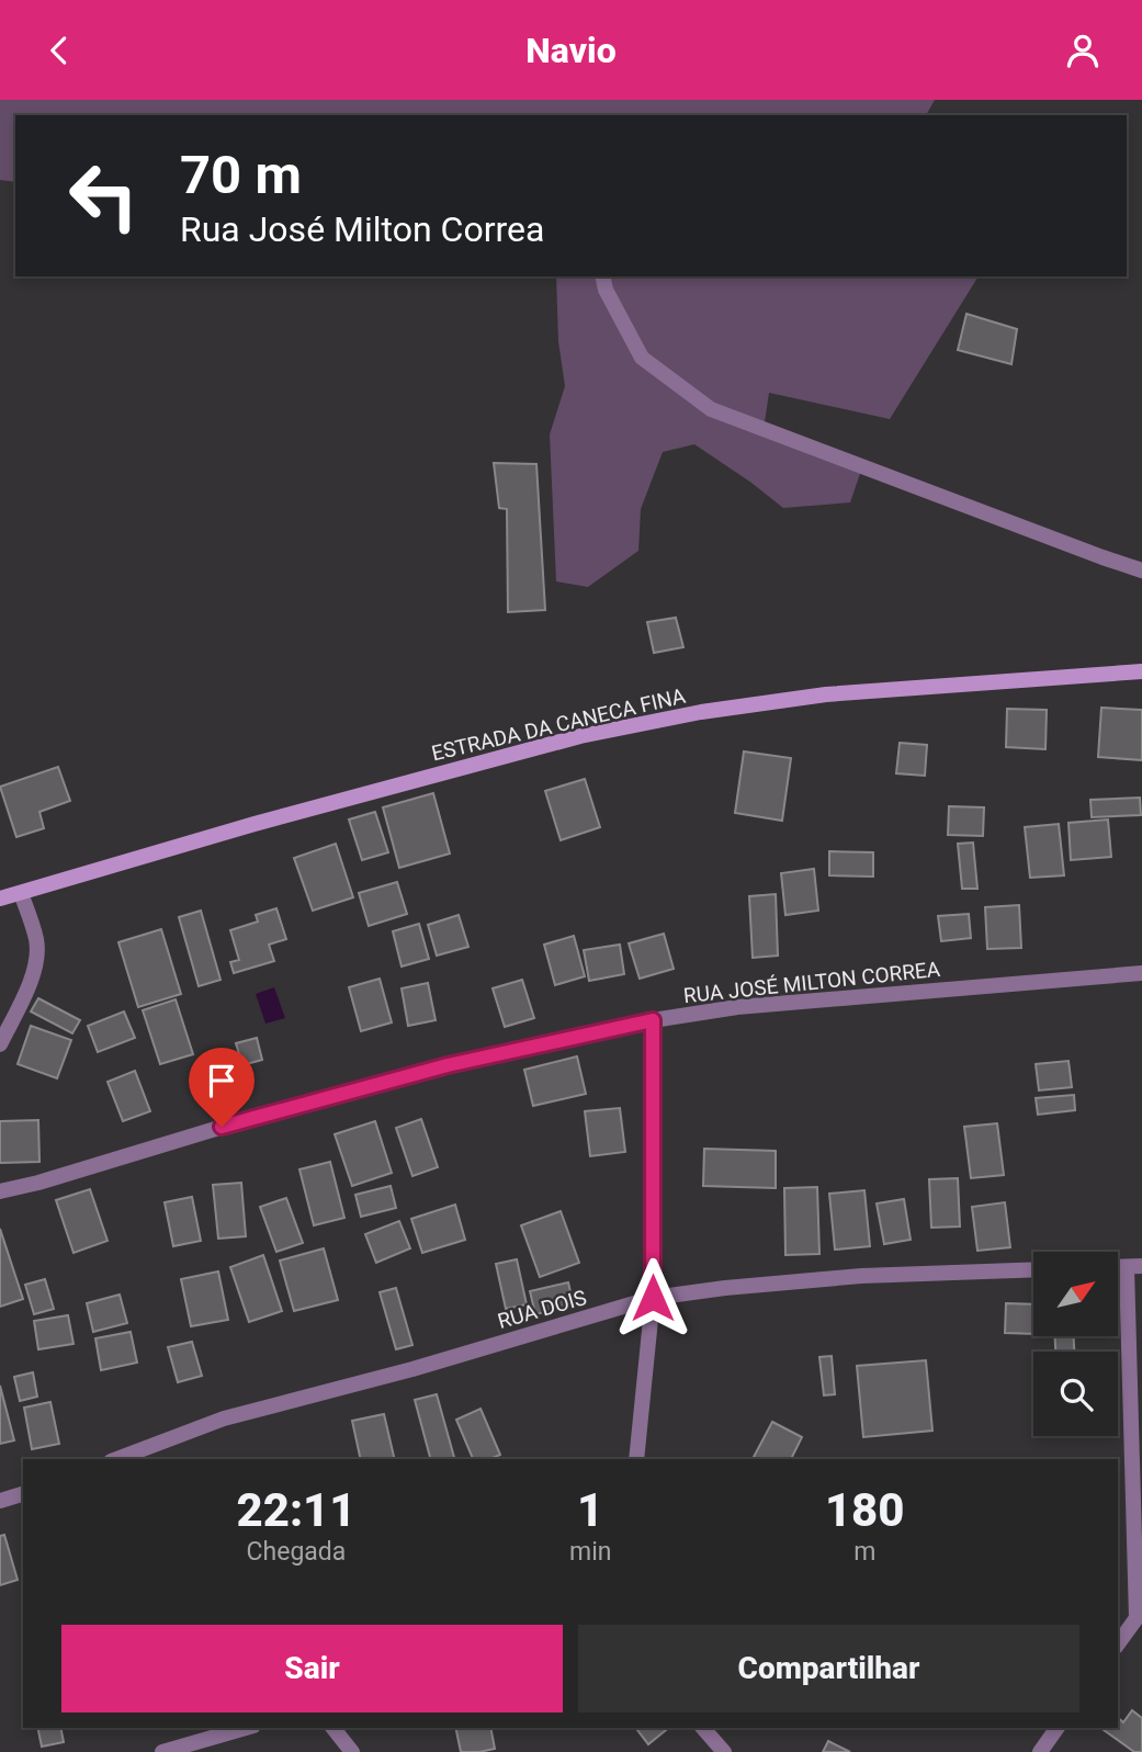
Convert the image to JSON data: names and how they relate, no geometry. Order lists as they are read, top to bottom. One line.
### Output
{"streets":{"street":["ESTRADA DA CANECA FINA","RUA JOSÉ MILTON CORREA","RUA DOIS"]},"north":"top right","page":{"header":"Navio","turn":["70 m","Rua José Milton Correa"],"eta":["22:11","Chegada","1","min","180","m"],"buttons":["Sair","Compartilhar"]}}
